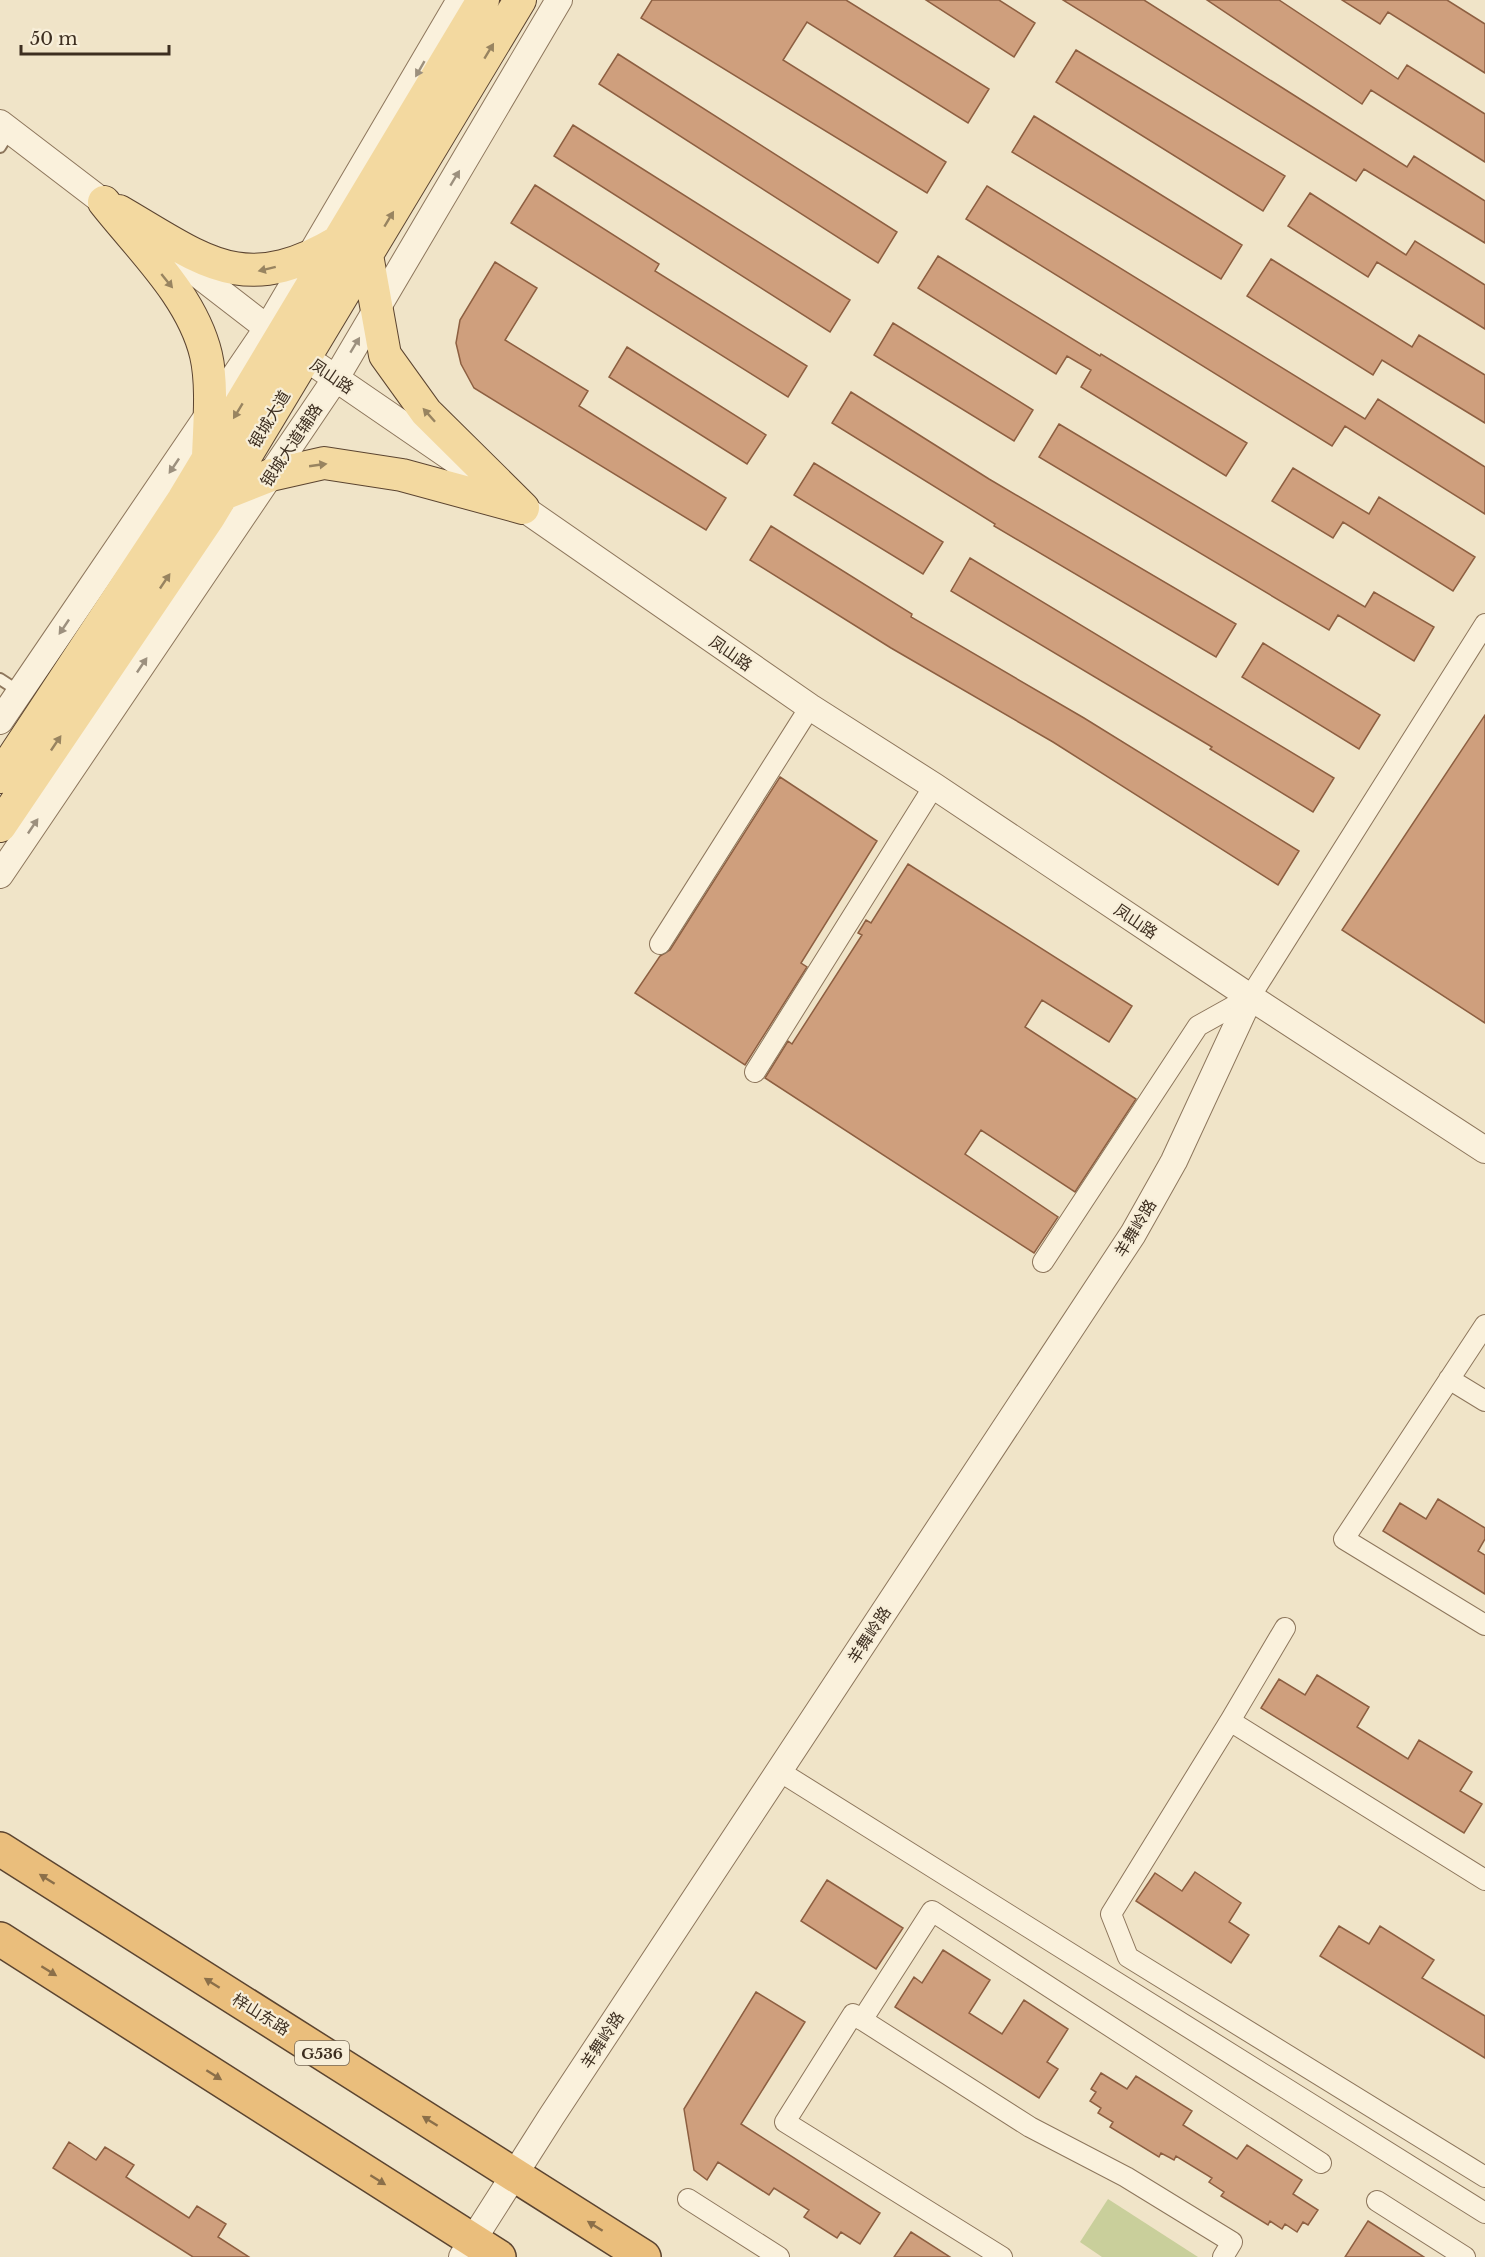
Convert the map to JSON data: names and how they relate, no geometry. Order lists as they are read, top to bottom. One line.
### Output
{"streets":{"highway":["梓山东路","G536"],"main road":["银城大道"],"street":["凤山路","银城大道辅路","羊舞岭路"]},"crossings":[["凤山路","银城大道"],["凤山路","银城大道辅路"],["凤山路","羊舞岭路"],["羊舞岭路","梓山东路"]],"scale_bar":"50 m"}
